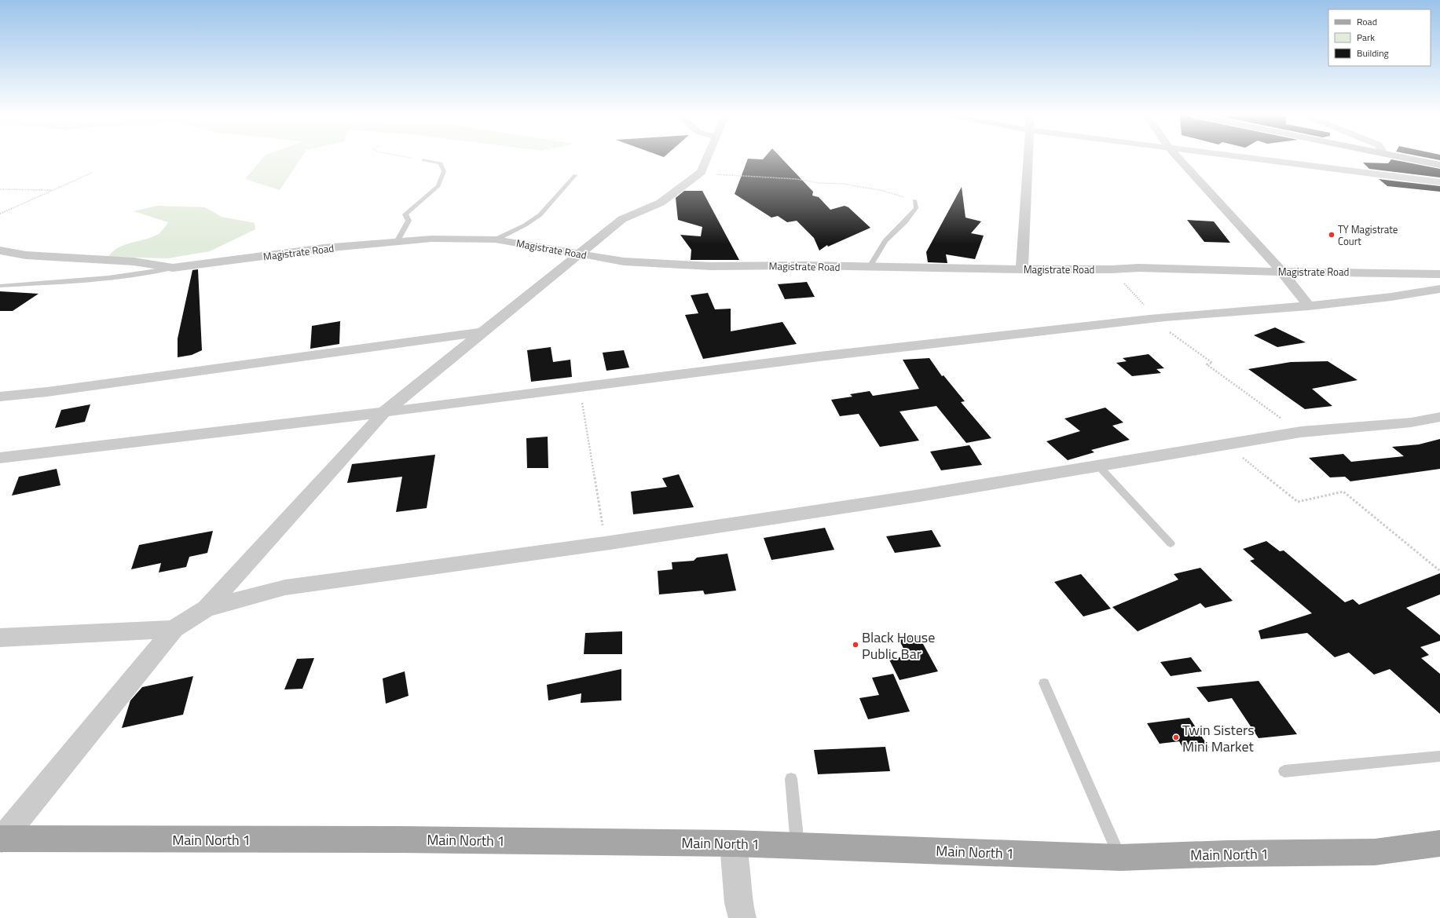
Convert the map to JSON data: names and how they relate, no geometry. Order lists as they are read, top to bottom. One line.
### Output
{"streets":{"main road":["Main North 1"],"street":["Magistrate Road"]},"places":["TY Magistrate Court","Black House Public Bar","Twin Sisters Mini Market"],"legend":["Road","Park","Building"]}
